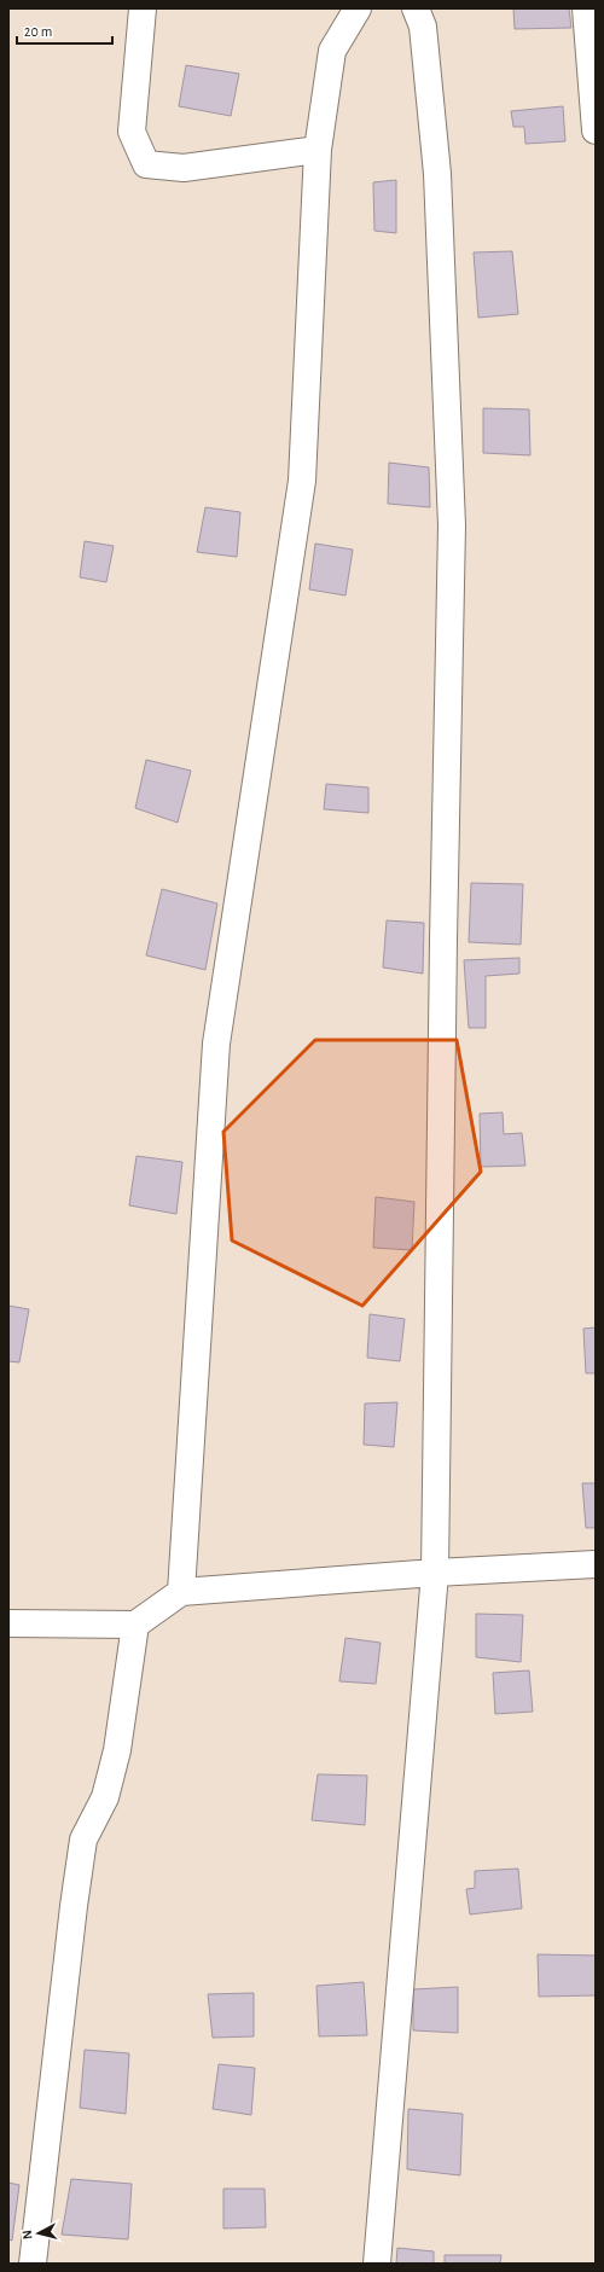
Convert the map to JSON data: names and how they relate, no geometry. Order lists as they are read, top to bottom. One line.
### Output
{"scale_bar":"20 m","north":"left"}
